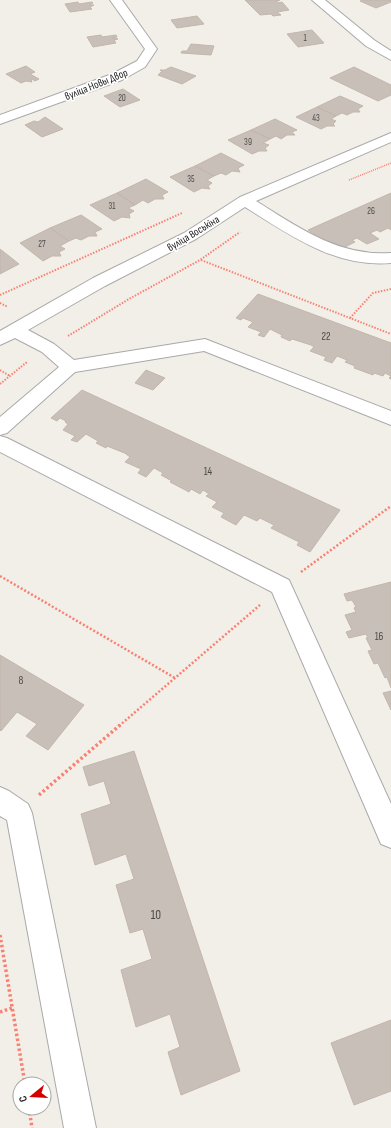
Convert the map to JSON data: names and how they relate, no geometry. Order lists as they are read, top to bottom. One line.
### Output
{"streets":{"street":["вуліца Новы Двор","вуліца Воськіна"]},"house_numbers":["1","20","43","39","35","31","26","27","22","14","16","8","10"],"north":"left"}
